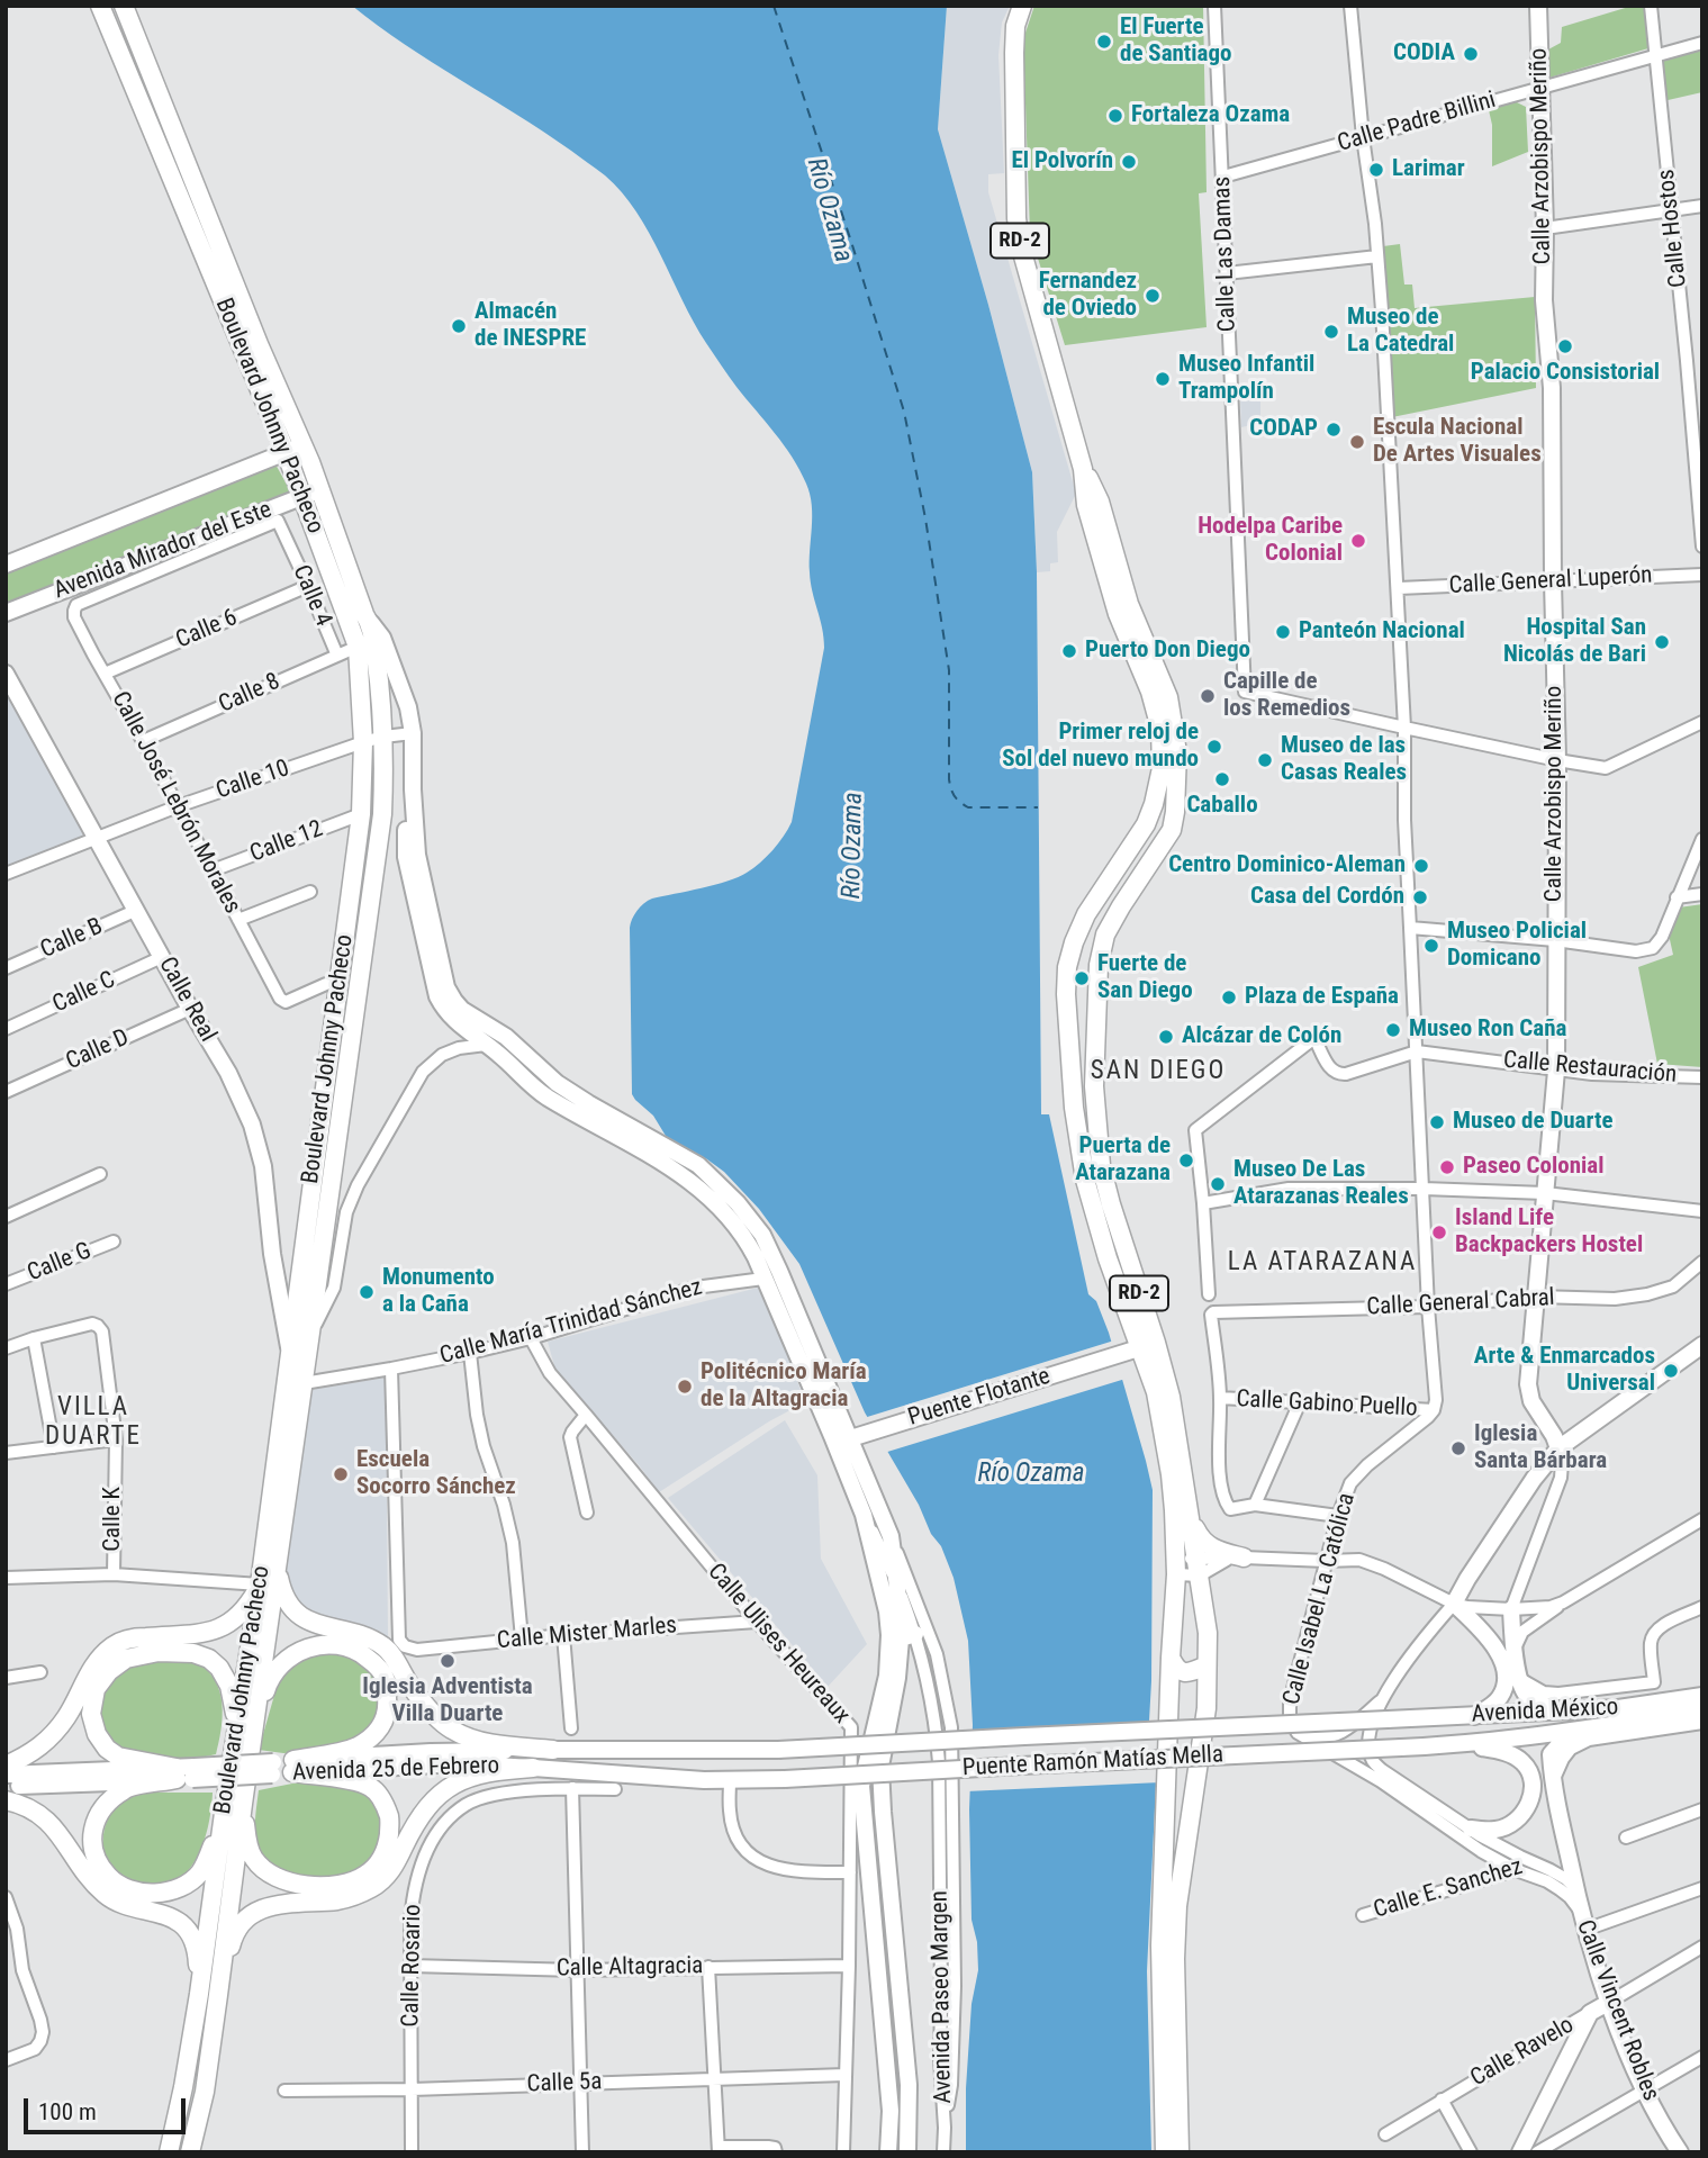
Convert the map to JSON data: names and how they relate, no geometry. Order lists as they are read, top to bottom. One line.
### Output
{"streets":{"main road":["Calle Arzobispo Meriño","RD-2","Boulevard Johnny Pacheco","Avenida Mirador del Este","Calle Real","Puente Flotante","Avenida México","Puente Ramón Matías Mella","Avenida 25 de Febrero","Calle Vincent Robles","Calle Ravelo"],"street":["Calle Padre Billini","Calle Hostos","Calle Las Damas","Calle General Luperón","Calle 4","Calle 6","Calle 8","Calle 10","Calle José Lebrón Morales","Calle 12","Calle B","Calle C","Calle D","Calle Restauración","Calle G","Calle General Cabral","Calle María Trinidad Sánchez","Calle Gabino Puello","Calle K","Calle Isabel La Católica","Calle Mister Marles","Calle Ulises Heureaux","Calle E. Sanchez","Calle Rosario","Calle Altagracia","Avenida Paseo Margen","Calle 5a"]},"crossings":[["Calle Padre Billini","Calle Arzobispo Meriño"],["Calle Padre Billini","Calle Hostos"],["Calle Padre Billini","Calle Las Damas"],["Calle Arzobispo Meriño","Calle General Luperón"],["Calle Arzobispo Meriño","Calle Restauración"],["Calle Arzobispo Meriño","Calle General Cabral"],["RD-2","Puente Flotante"],["Boulevard Johnny Pacheco","Avenida Mirador del Este"],["Boulevard Johnny Pacheco","Calle 8"],["Boulevard Johnny Pacheco","Calle 10"],["Boulevard Johnny Pacheco","Calle 12"],["Boulevard Johnny Pacheco","Calle Real"],["Boulevard Johnny Pacheco","Calle María Trinidad Sánchez"],["Calle 4","Calle 6"],["Calle 4","Calle 8"],["Calle 4","Calle José Lebrón Morales"],["Calle 6","Calle José Lebrón Morales"],["Calle 8","Calle José Lebrón Morales"],["Calle 10","Calle José Lebrón Morales"],["Calle 10","Calle Real"],["Calle José Lebrón Morales","Calle 12"],["Calle B","Calle Real"],["Calle C","Calle Real"],["Calle Real","Calle D"],["Calle General Cabral","Calle Gabino Puello"],["Calle María Trinidad Sánchez","Calle Mister Marles"],["Calle María Trinidad Sánchez","Calle Ulises Heureaux"],["Calle Gabino Puello","Calle Isabel La Católica"],["Calle Isabel La Católica","Calle Vincent Robles"],["Calle Mister Marles","Calle Ulises Heureaux"],["Calle Ulises Heureaux","Calle Altagracia"],["Calle Ulises Heureaux","Calle 5a"],["Avenida México","Puente Ramón Matías Mella"],["Avenida México","Calle Vincent Robles"],["Puente Ramón Matías Mella","Avenida 25 de Febrero"],["Calle E. Sanchez","Calle Vincent Robles"],["Calle Rosario","Calle Altagracia"],["Calle Rosario","Calle 5a"],["Calle Vincent Robles","Calle Ravelo"]],"districts":["SAN DIEGO","LA ATARAZANA","VILLA DUARTE"],"water":["Río Ozama"],"places":["El Fuerte de Santiago","CODIA","Fortaleza Ozama","El Polvorín","Larimar","Fernandez de Oviedo","Almacén de INESPRE","Museo de La Catedral","Palacio Consistorial","Museo Infantil Trampolín","CODAP","Escula Nacional De Artes Visuales","Hodelpa Caribe Colonial","Panteón Nacional","Hospital San Nicolás de Bari","Puerto Don Diego","Capille de los Remedios","Primer reloj de Sol del nuevo mundo","Museo de las Casas Reales","Caballo","Centro Dominico-Aleman","Casa del Cordón","Museo Policial Domicano","Fuerte de San Diego","Plaza de España","Museo Ron Caña","Alcázar de Colón","Museo de Duarte","Puerta de Atarazana","Paseo Colonial","Museo De Las Atarazanas Reales","Island Life Backpackers Hostel","Monumento a la Caña","Arte & Enmarcados Universal","Politécnico María de la Altagracia","Iglesia Santa Bárbara","Escuela Socorro Sánchez","Iglesia Adventista Villa Duarte"],"scale_bar":"100 m"}
